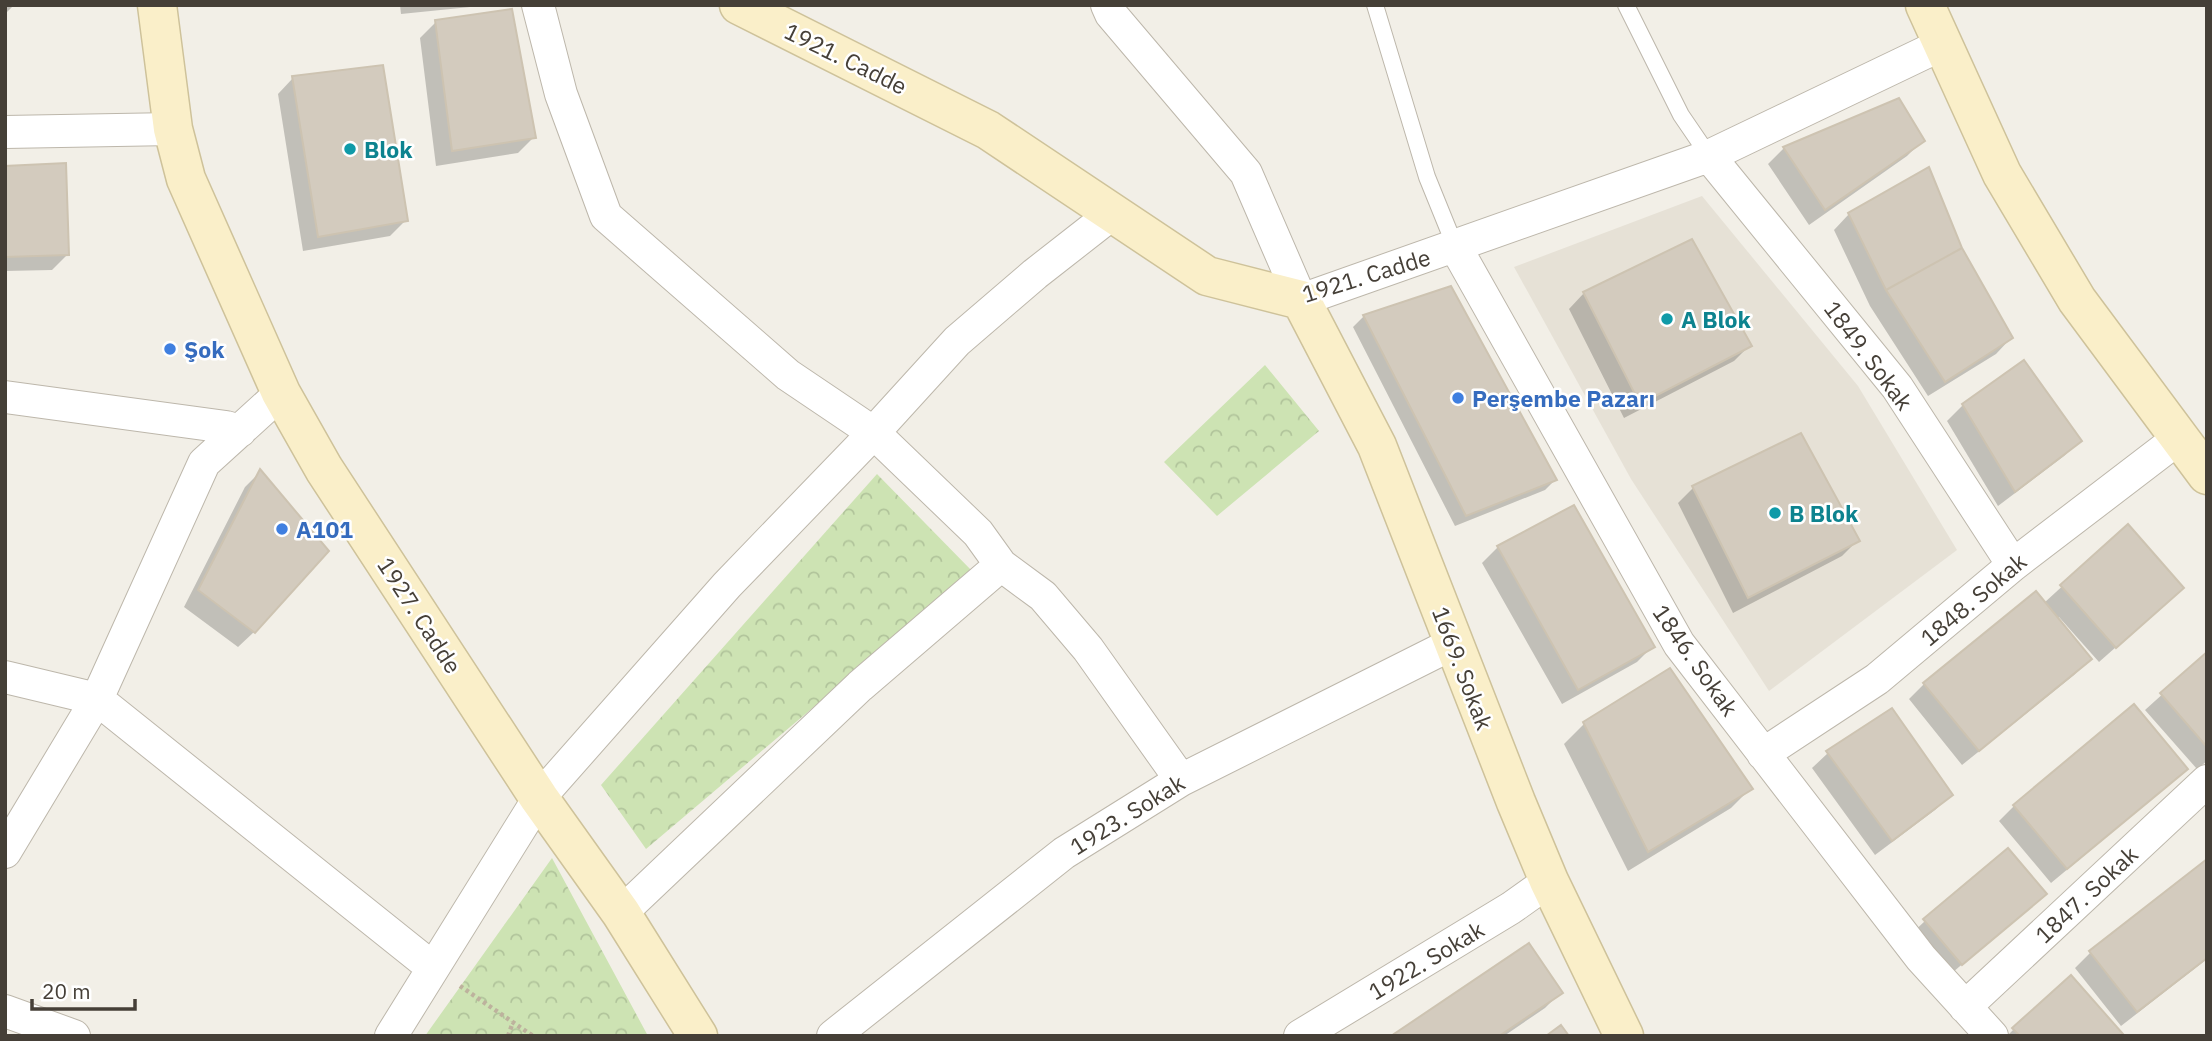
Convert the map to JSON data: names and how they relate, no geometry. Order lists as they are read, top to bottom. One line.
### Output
{"streets":{"street":["1921. Cadde","1849. Sokak","1848. Sokak","1927. Cadde","1846. Sokak","1669. Sokak","1923. Sokak","1847. Sokak","1922. Sokak"]},"crossings":[["1921. Cadde","1849. Sokak"],["1921. Cadde","1846. Sokak"],["1921. Cadde","1669. Sokak"],["1849. Sokak","1848. Sokak"],["1848. Sokak","1846. Sokak"],["1846. Sokak","1847. Sokak"],["1669. Sokak","1923. Sokak"],["1669. Sokak","1922. Sokak"]],"places":["Blok","A Blok","Şok","Perşembe Pazarı","B Blok","A101"],"scale_bar":"20 m"}
